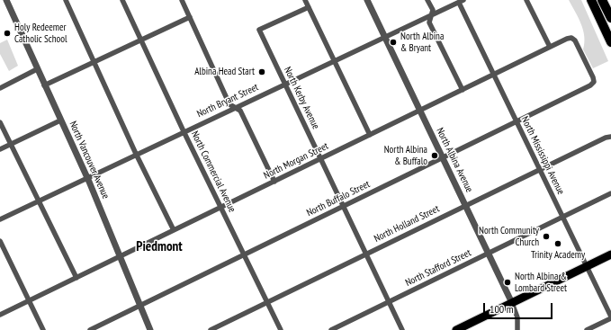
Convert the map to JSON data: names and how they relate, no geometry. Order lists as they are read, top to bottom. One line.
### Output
{"streets":{"street":["North Kerby Avenue","North Bryant Street","North Mississippi Avenue","North Vancouver Avenue","North Albina Avenue","North Morgan Street","North Commercial Avenue","North Buffalo Street","North Holland Street","North Stafford Street"]},"crossings":[["North Kerby Avenue","North Bryant Street"],["North Kerby Avenue","North Morgan Street"],["North Kerby Avenue","North Buffalo Street"],["North Kerby Avenue","North Holland Street"],["North Kerby Avenue","North Stafford Street"],["North Bryant Street","North Mississippi Avenue"],["North Bryant Street","North Vancouver Avenue"],["North Bryant Street","North Albina Avenue"],["North Bryant Street","North Commercial Avenue"],["North Mississippi Avenue","North Morgan Street"],["North Mississippi Avenue","North Buffalo Street"],["North Mississippi Avenue","North Holland Street"],["North Mississippi Avenue","North Stafford Street"],["North Vancouver Avenue","North Morgan Street"],["North Vancouver Avenue","North Buffalo Street"],["North Albina Avenue","North Morgan Street"],["North Albina Avenue","North Buffalo Street"],["North Albina Avenue","North Holland Street"],["North Albina Avenue","North Stafford Street"],["North Morgan Street","North Commercial Avenue"],["North Morgan Street","North Buffalo Street"],["North Commercial Avenue","North Buffalo Street"],["North Commercial Avenue","North Holland Street"]],"districts":["Piedmont"],"places":["Holy Redeemer Catholic School","North Albina & Bryant","Albina Head Start","North Albina & Buffalo","North Community Church","Trinity Academy","North Albina & Lombard Street"],"scale_bar":"100 m"}
